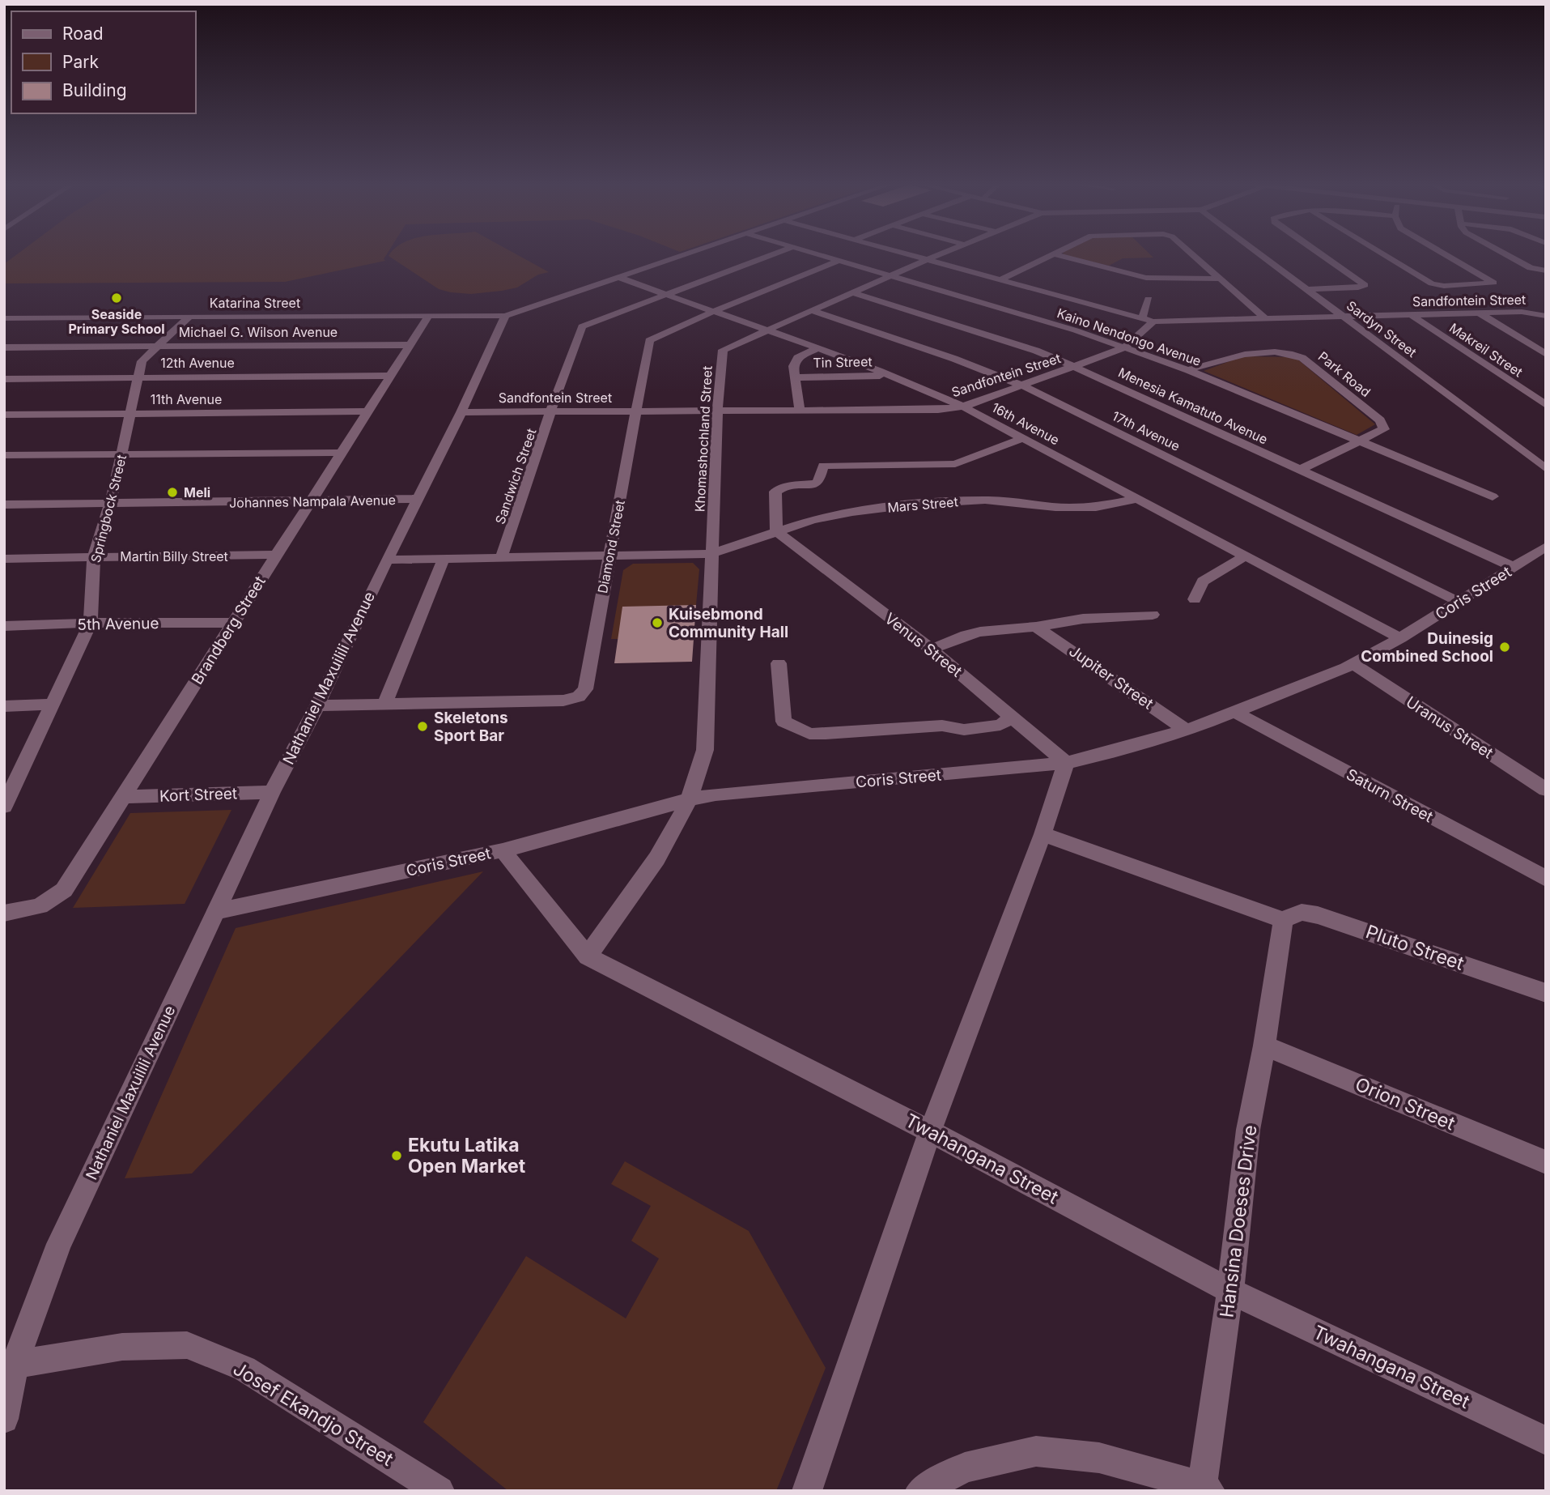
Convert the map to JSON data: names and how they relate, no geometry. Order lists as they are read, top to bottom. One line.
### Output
{"streets":{"street":["Sandfontein Street","Katarina Street","Sardyn Street","Michael G. Wilson Avenue","Kaino Nendongo Avenue","Makreil Street","Tin Street","12th Avenue","Park Road","11th Avenue","Menesia Kamatuto Avenue","16th Avenue","17th Avenue","Khomashochland Street","Sandwich Street","Johannes Nampala Avenue","Mars Street","Springbock Street","Diamond Street","Martin Billy Street","Coris Street","5th Avenue","Brandberg Street","Venus Street","Jupiter Street","Nathaniel Maxuilili Avenue","Uranus Street","Kort Street","Saturn Street","Pluto Street","Orion Street","Twahangana Street","Hansina Doeses Drive","Josef Ekandjo Street"]},"crossings":[["Sandfontein Street","Sardyn Street"],["Sandfontein Street","Kaino Nendongo Avenue"],["Sandfontein Street","Makreil Street"],["Sandfontein Street","Menesia Kamatuto Avenue"],["Sandfontein Street","16th Avenue"],["Sandfontein Street","17th Avenue"],["Sandfontein Street","Khomashochland Street"],["Sandfontein Street","Sandwich Street"],["Sandfontein Street","Diamond Street"],["Sandfontein Street","Nathaniel Maxuilili Avenue"],["Katarina Street","Springbock Street"],["Katarina Street","Brandberg Street"],["Katarina Street","Nathaniel Maxuilili Avenue"],["Michael G. Wilson Avenue","Springbock Street"],["Michael G. Wilson Avenue","Brandberg Street"],["Kaino Nendongo Avenue","Park Road"],["Kaino Nendongo Avenue","Khomashochland Street"],["Kaino Nendongo Avenue","Diamond Street"],["Tin Street","16th Avenue"],["12th Avenue","Springbock Street"],["12th Avenue","Brandberg Street"],["Park Road","Menesia Kamatuto Avenue"],["11th Avenue","Springbock Street"],["11th Avenue","Brandberg Street"],["Menesia Kamatuto Avenue","Khomashochland Street"],["Menesia Kamatuto Avenue","Coris Street"],["16th Avenue","Khomashochland Street"],["16th Avenue","Sandwich Street"],["16th Avenue","Mars Street"],["16th Avenue","Diamond Street"],["16th Avenue","Coris Street"],["17th Avenue","Khomashochland Street"],["17th Avenue","Coris Street"],["Khomashochland Street","Mars Street"],["Khomashochland Street","Coris Street"],["Sandwich Street","Mars Street"],["Johannes Nampala Avenue","Springbock Street"],["Johannes Nampala Avenue","Brandberg Street"],["Johannes Nampala Avenue","Nathaniel Maxuilili Avenue"],["Mars Street","Diamond Street"],["Mars Street","Venus Street"],["Mars Street","Nathaniel Maxuilili Avenue"],["Springbock Street","Martin Billy Street"],["Springbock Street","5th Avenue"],["Diamond Street","Nathaniel Maxuilili Avenue"],["Martin Billy Street","Brandberg Street"],["Coris Street","Venus Street"],["Coris Street","Jupiter Street"],["Coris Street","Nathaniel Maxuilili Avenue"],["Coris Street","Uranus Street"],["Coris Street","Saturn Street"],["5th Avenue","Brandberg Street"],["Brandberg Street","Kort Street"],["Nathaniel Maxuilili Avenue","Kort Street"],["Nathaniel Maxuilili Avenue","Josef Ekandjo Street"],["Pluto Street","Hansina Doeses Drive"],["Orion Street","Hansina Doeses Drive"],["Twahangana Street","Hansina Doeses Drive"]],"places":["Seaside Primary School","Meli","Kuisebmond Community Hall","Duinesig Combined School","Skeletons Sport Bar","Ekutu Latika Open Market"],"legend":["Road","Park","Building"]}
